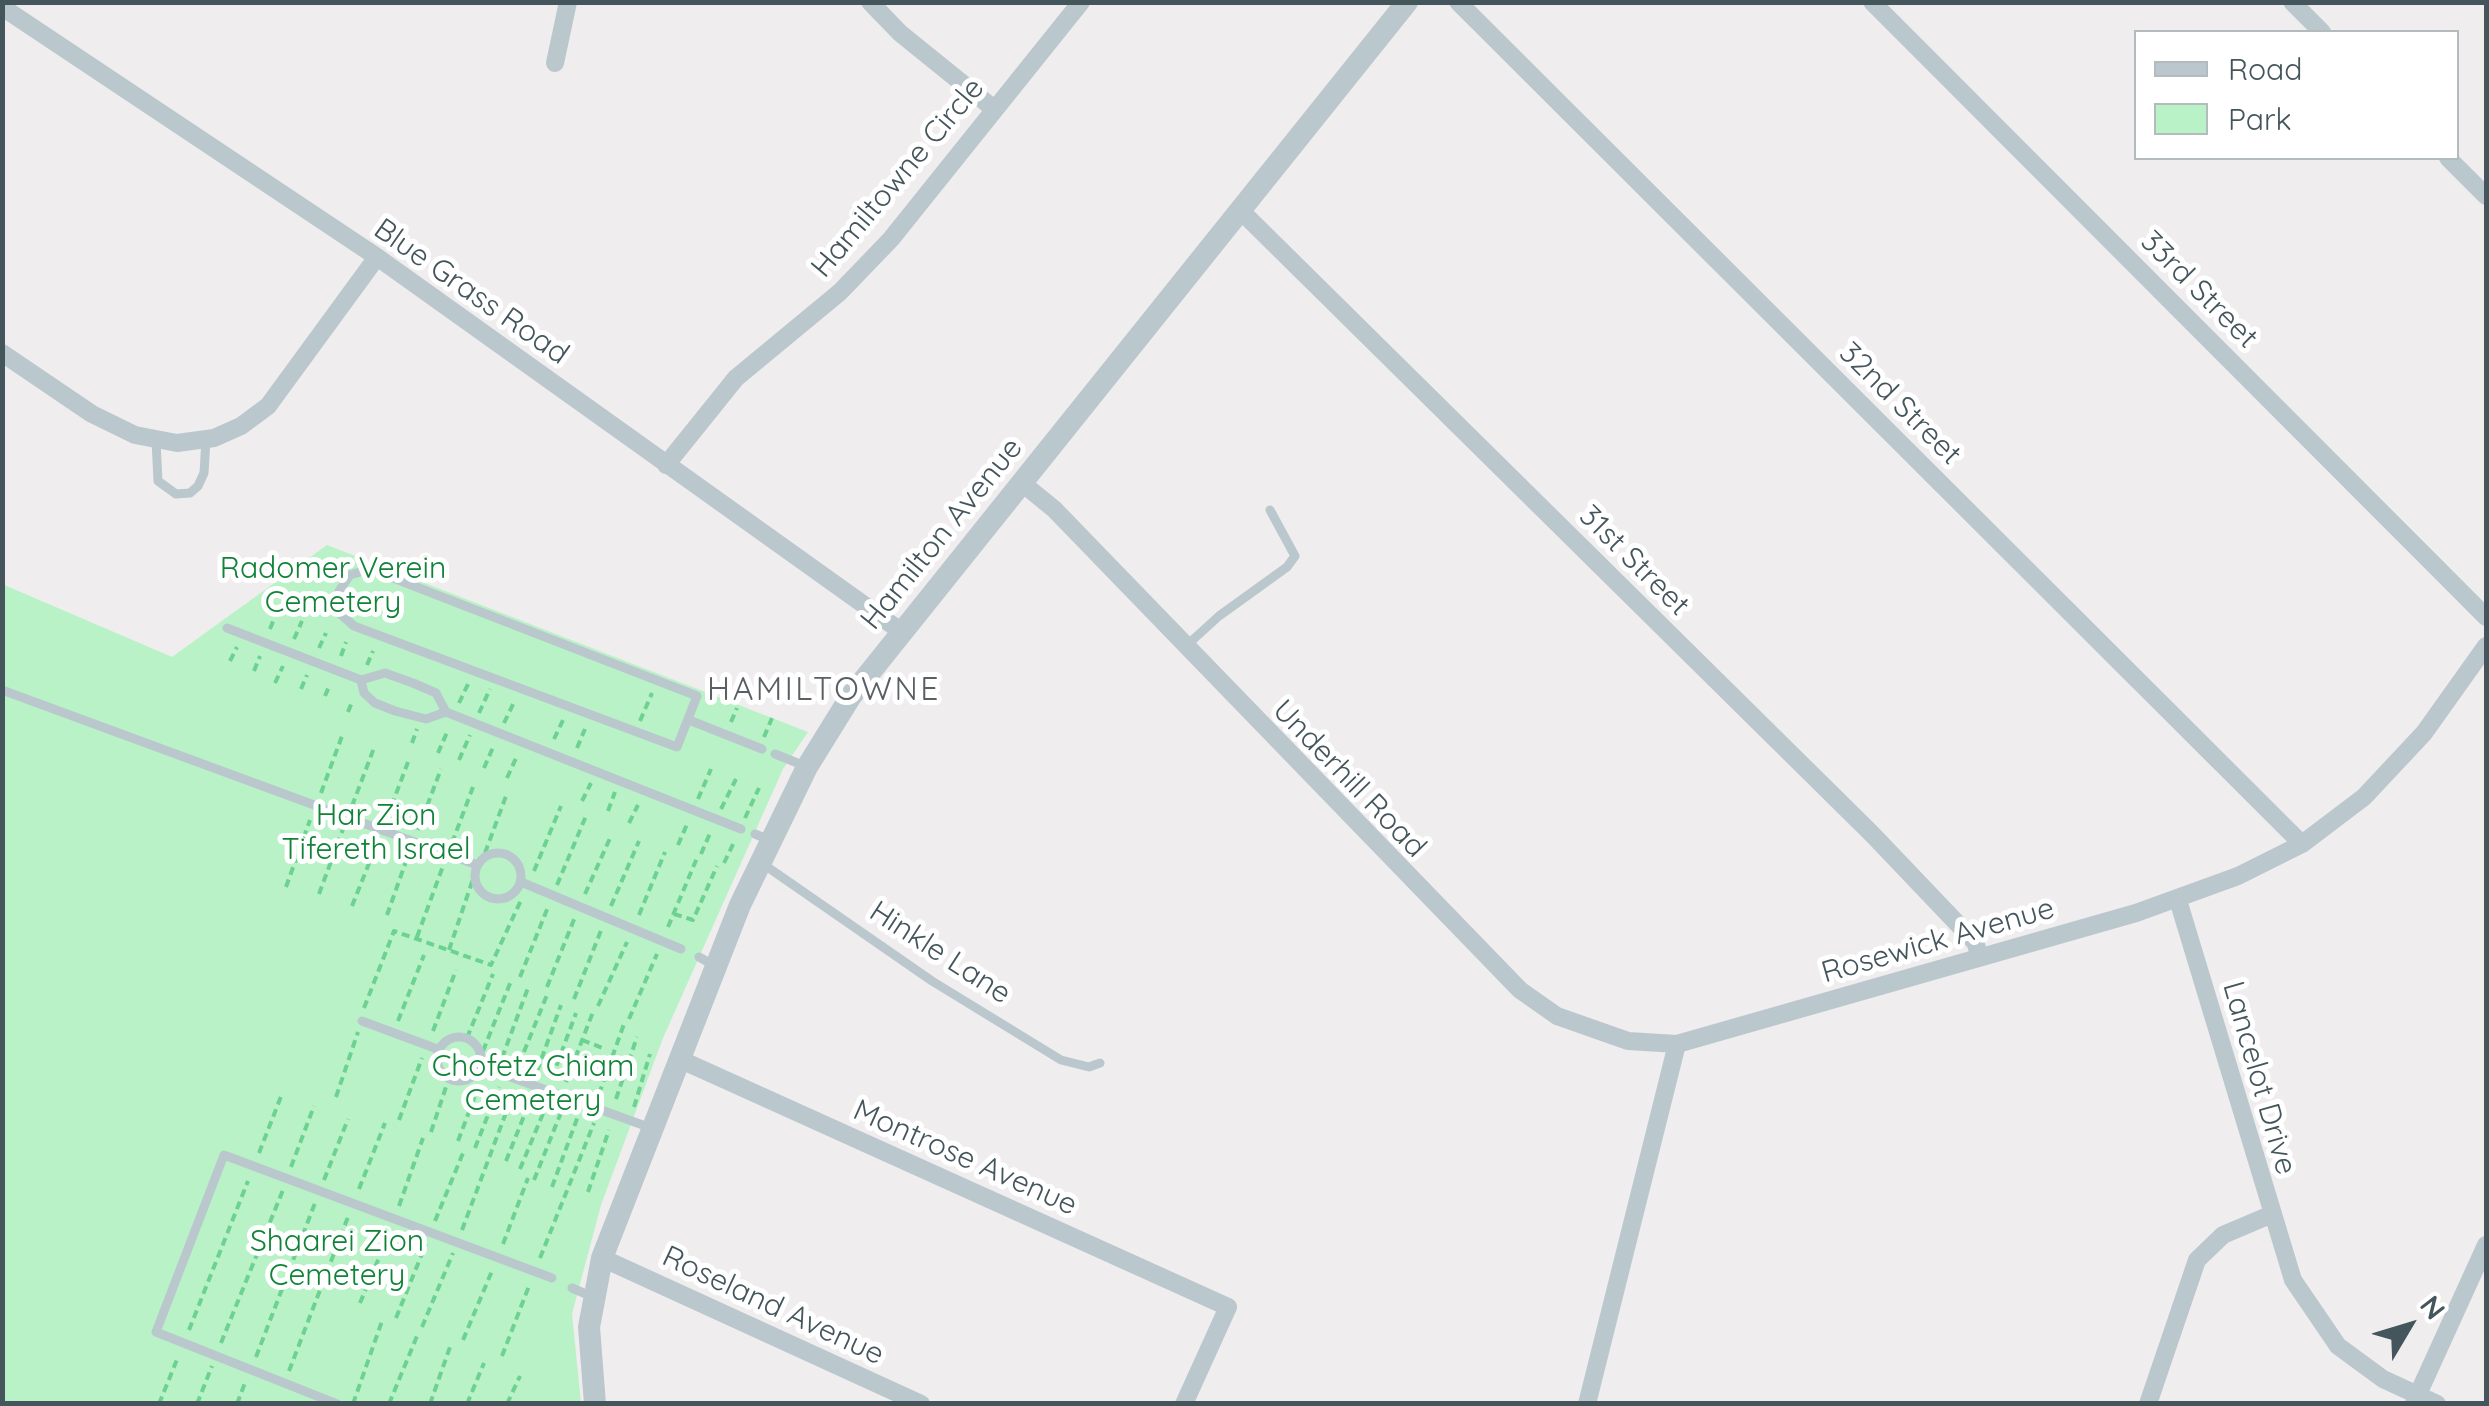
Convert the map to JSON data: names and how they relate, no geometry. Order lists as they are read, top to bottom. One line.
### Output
{"streets":{"street":["Hamiltowne Circle","33rd Street","Blue Grass Road","32nd Street","Hamilton Avenue","31st Street","Underhill Road","Rosewick Avenue","Lancelot Drive","Montrose Avenue","Roseland Avenue"],"lane":["Hinkle Lane"]},"crossings":[["Hamiltowne Circle","Blue Grass Road"],["Blue Grass Road","Hamilton Avenue"],["32nd Street","Rosewick Avenue"],["Hamilton Avenue","31st Street"],["Hamilton Avenue","Underhill Road"],["Hamilton Avenue","Hinkle Lane"],["Hamilton Avenue","Montrose Avenue"],["Hamilton Avenue","Roseland Avenue"],["31st Street","Rosewick Avenue"],["Underhill Road","Rosewick Avenue"],["Rosewick Avenue","Lancelot Drive"]],"districts":["HAMILTOWNE"],"parks":["Radomer Verein Cemetery","Har Zion Tifereth Israel","Chofetz Chiam Cemetery","Shaarei Zion Cemetery"],"legend":["Road","Park"],"north":"top right"}
